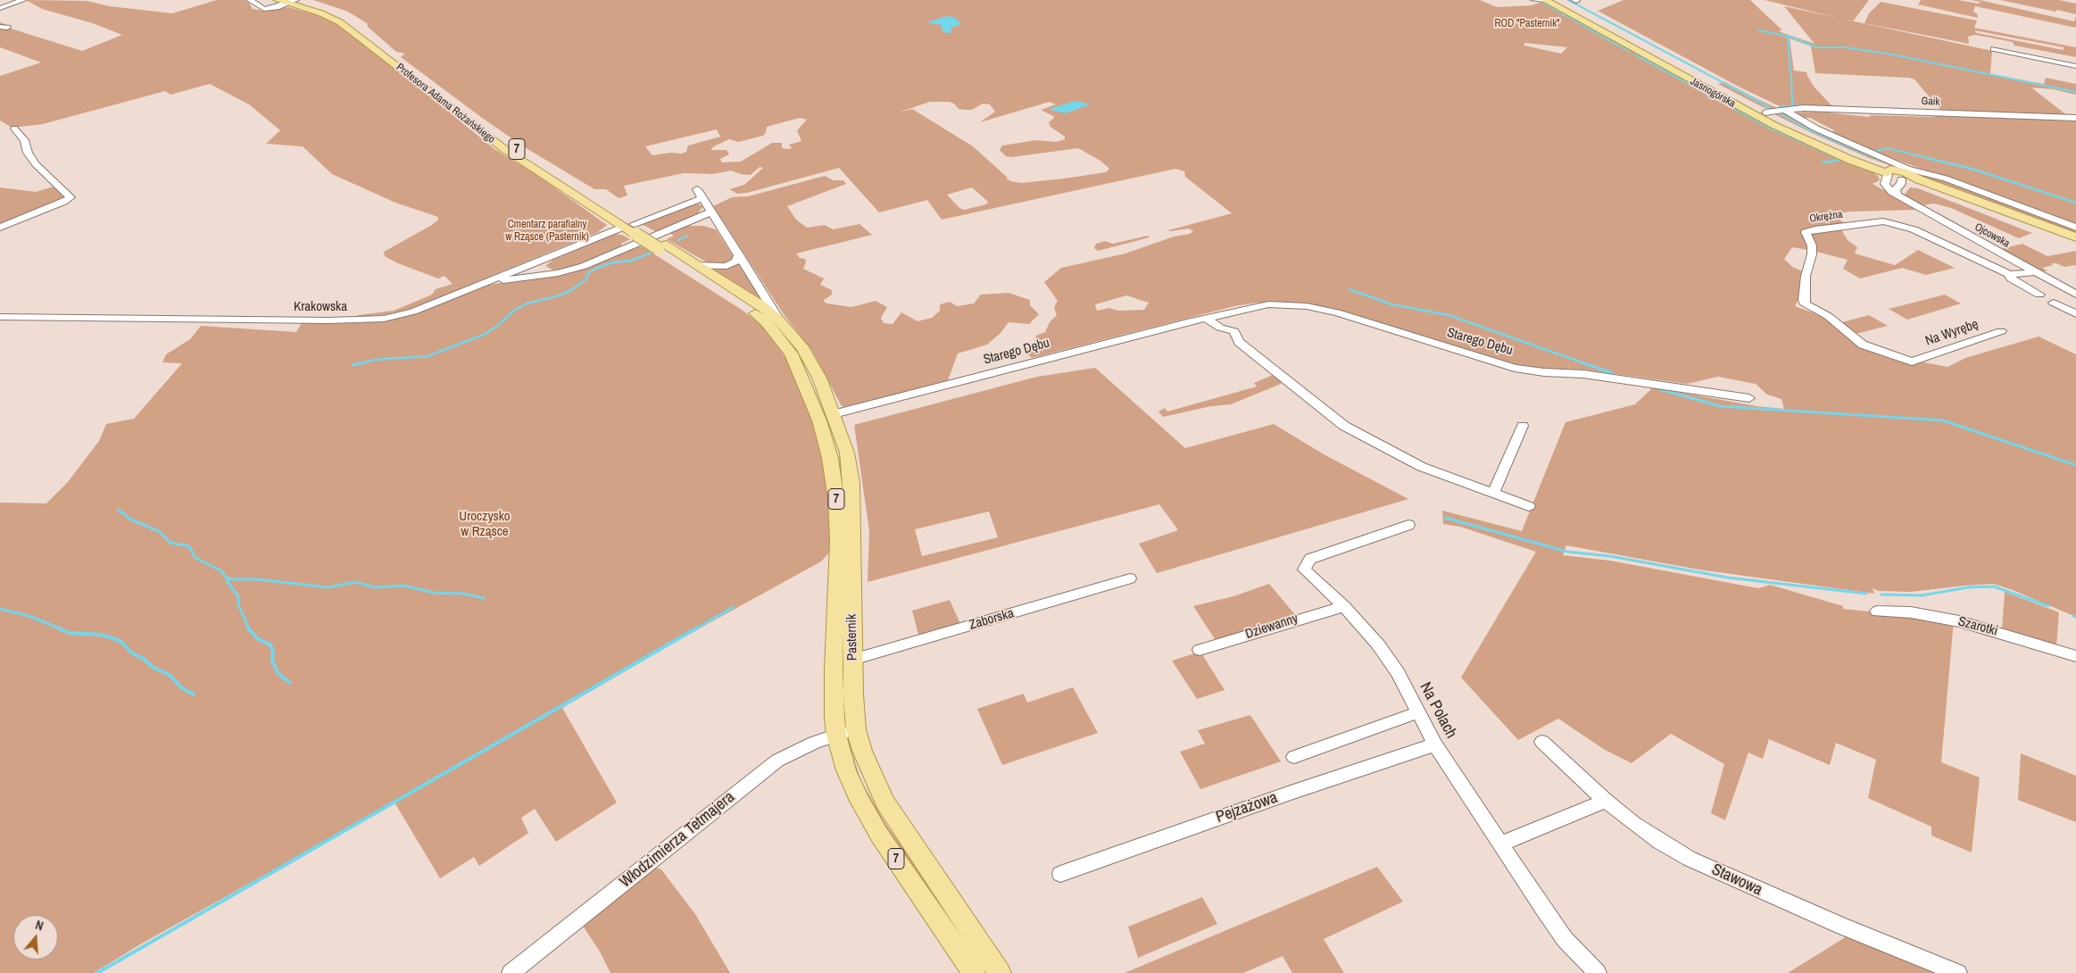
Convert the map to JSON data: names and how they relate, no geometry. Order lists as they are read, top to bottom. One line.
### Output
{"streets":{"main road":["Jasnogórska","Profesora Adama Rożańskiego","7","Pasternik"],"street":["Gaik","Okrężna","Ojcowska","Krakowska","Na Wyrębę","Starego Dębu","Zaborska","Dziewanny","Szarotki","Na Polach","Pejzażowa","Włodzimierza Tetmajera","Stawowa"]},"crossings":[["Jasnogórska","Gaik"],["Jasnogórska","Ojcowska"],["Profesora Adama Rożańskiego","Krakowska"],["Profesora Adama Rożańskiego","Pasternik"],["Okrężna","Ojcowska"],["Okrężna","Na Wyrębę"],["Starego Dębu","Pasternik"],["Zaborska","Pasternik"],["Dziewanny","Na Polach"],["Pasternik","Włodzimierza Tetmajera"],["Na Polach","Pejzażowa"]],"parks":["ROD \"Pasternik\"","Cmentarz parafialny w Rząsce (Pasternik)","Uroczysko w Rząsce"],"north":"top"}
